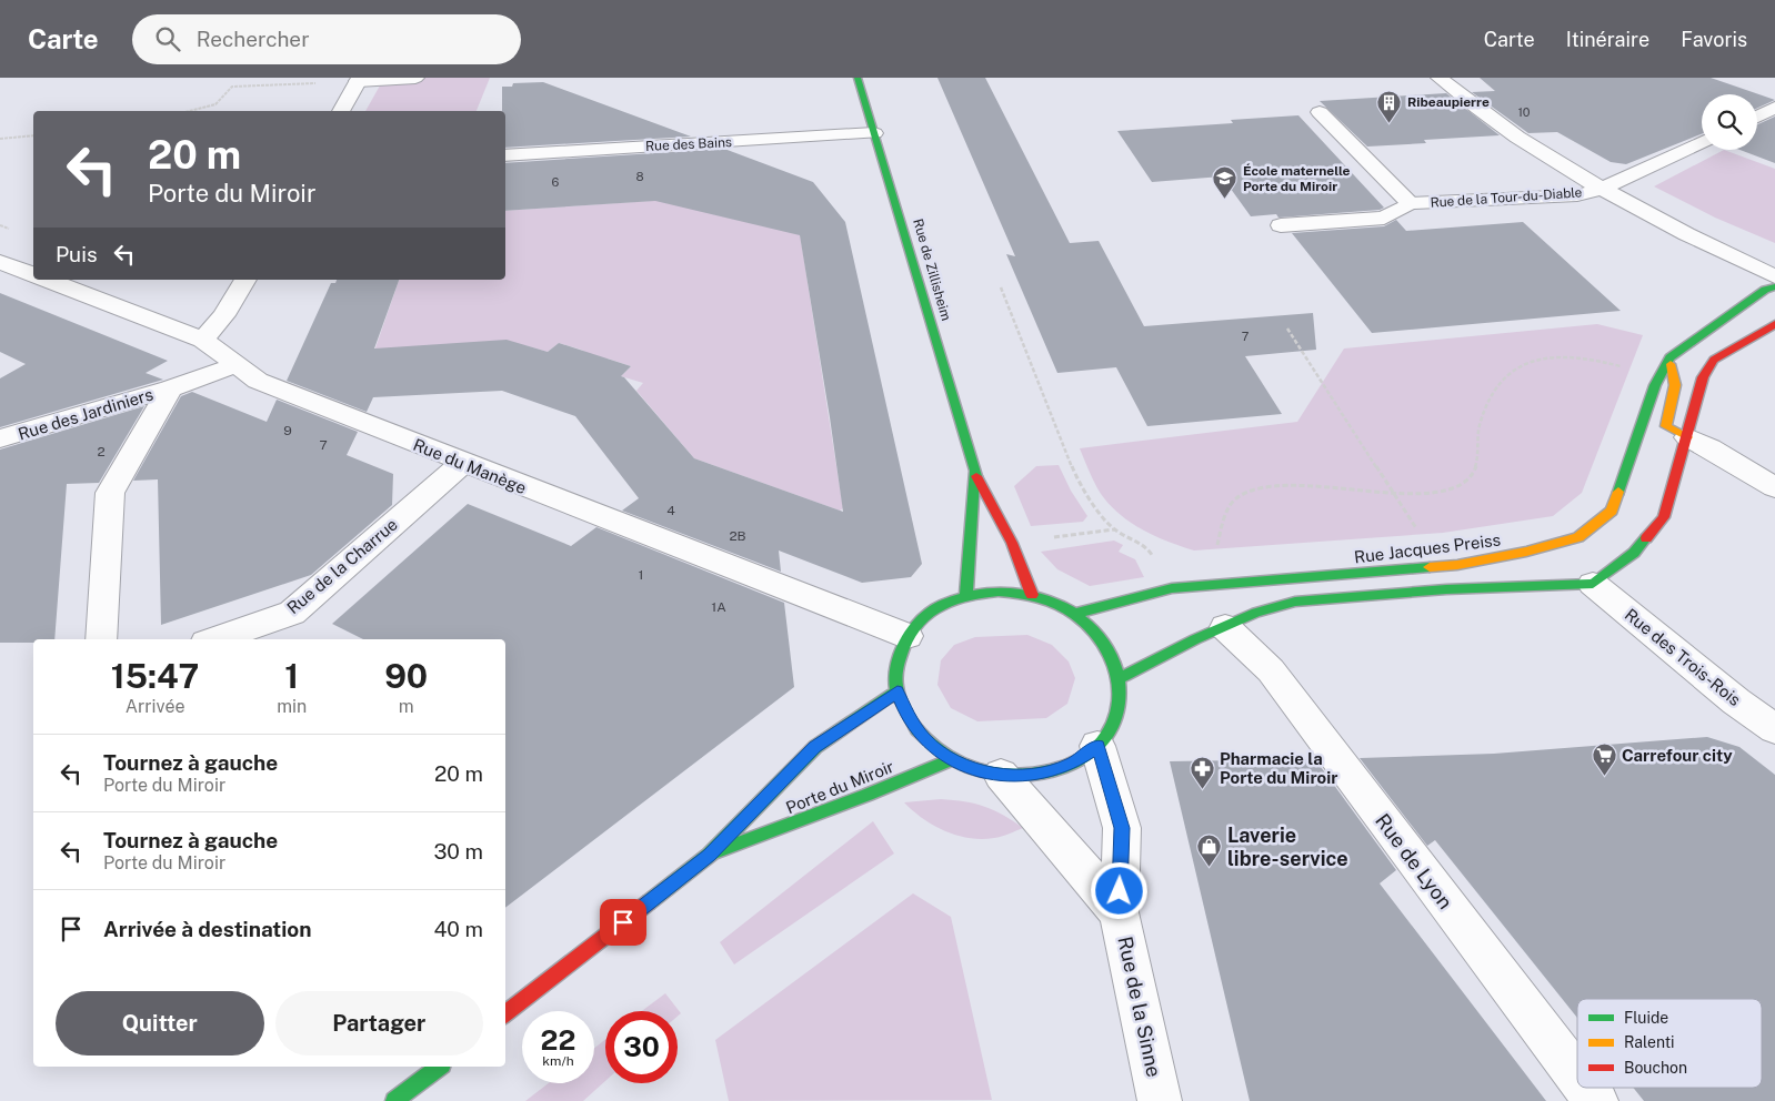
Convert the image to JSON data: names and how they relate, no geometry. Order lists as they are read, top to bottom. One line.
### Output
{"streets":{"main road":["Rue de Zillisheim","Rue Jacques Preiss","Porte du Miroir"],"street":["Rue des Bains","Rue de la Tour-du-Diable","Rue des Jardiniers","Rue du Manège","Rue de la Charrue","Rue des Trois-Rois","Rue de Lyon","Rue de la Sinne"]},"crossings":[["Rue des Bains","Rue de Zillisheim"],["Rue du Manège","Rue de la Charrue"]],"places":{"building":["Ribeaupierre"],"school or university":["École maternelle Porte du Miroir"],"supermarket":["Carrefour city"],"pharmacy":["Pharmacie la Porte du Miroir"],"shop":["Laverie libre-service"]},"house_numbers":["10","8","6","7","9","7","2","4","2B","1","1A"],"legend":["Fluide","Ralenti","Bouchon"],"page":{"header":"Carte","search":"Rechercher","nav":["Carte","Itinéraire","Favoris"],"turn":["20 m","Porte du Miroir"],"then":"Puis","eta":["15:47","Arrivée","1","min","90","m"],"list":[{"name":"Tournez à gauche","note":"Porte du Miroir","value":"20 m"},{"name":"Tournez à gauche","note":"Porte du Miroir","value":"30 m"},{"name":"Arrivée à destination","value":"40 m"}],"buttons":["Quitter","Partager"],"speed":"22 km/h","limit":"30"}}
